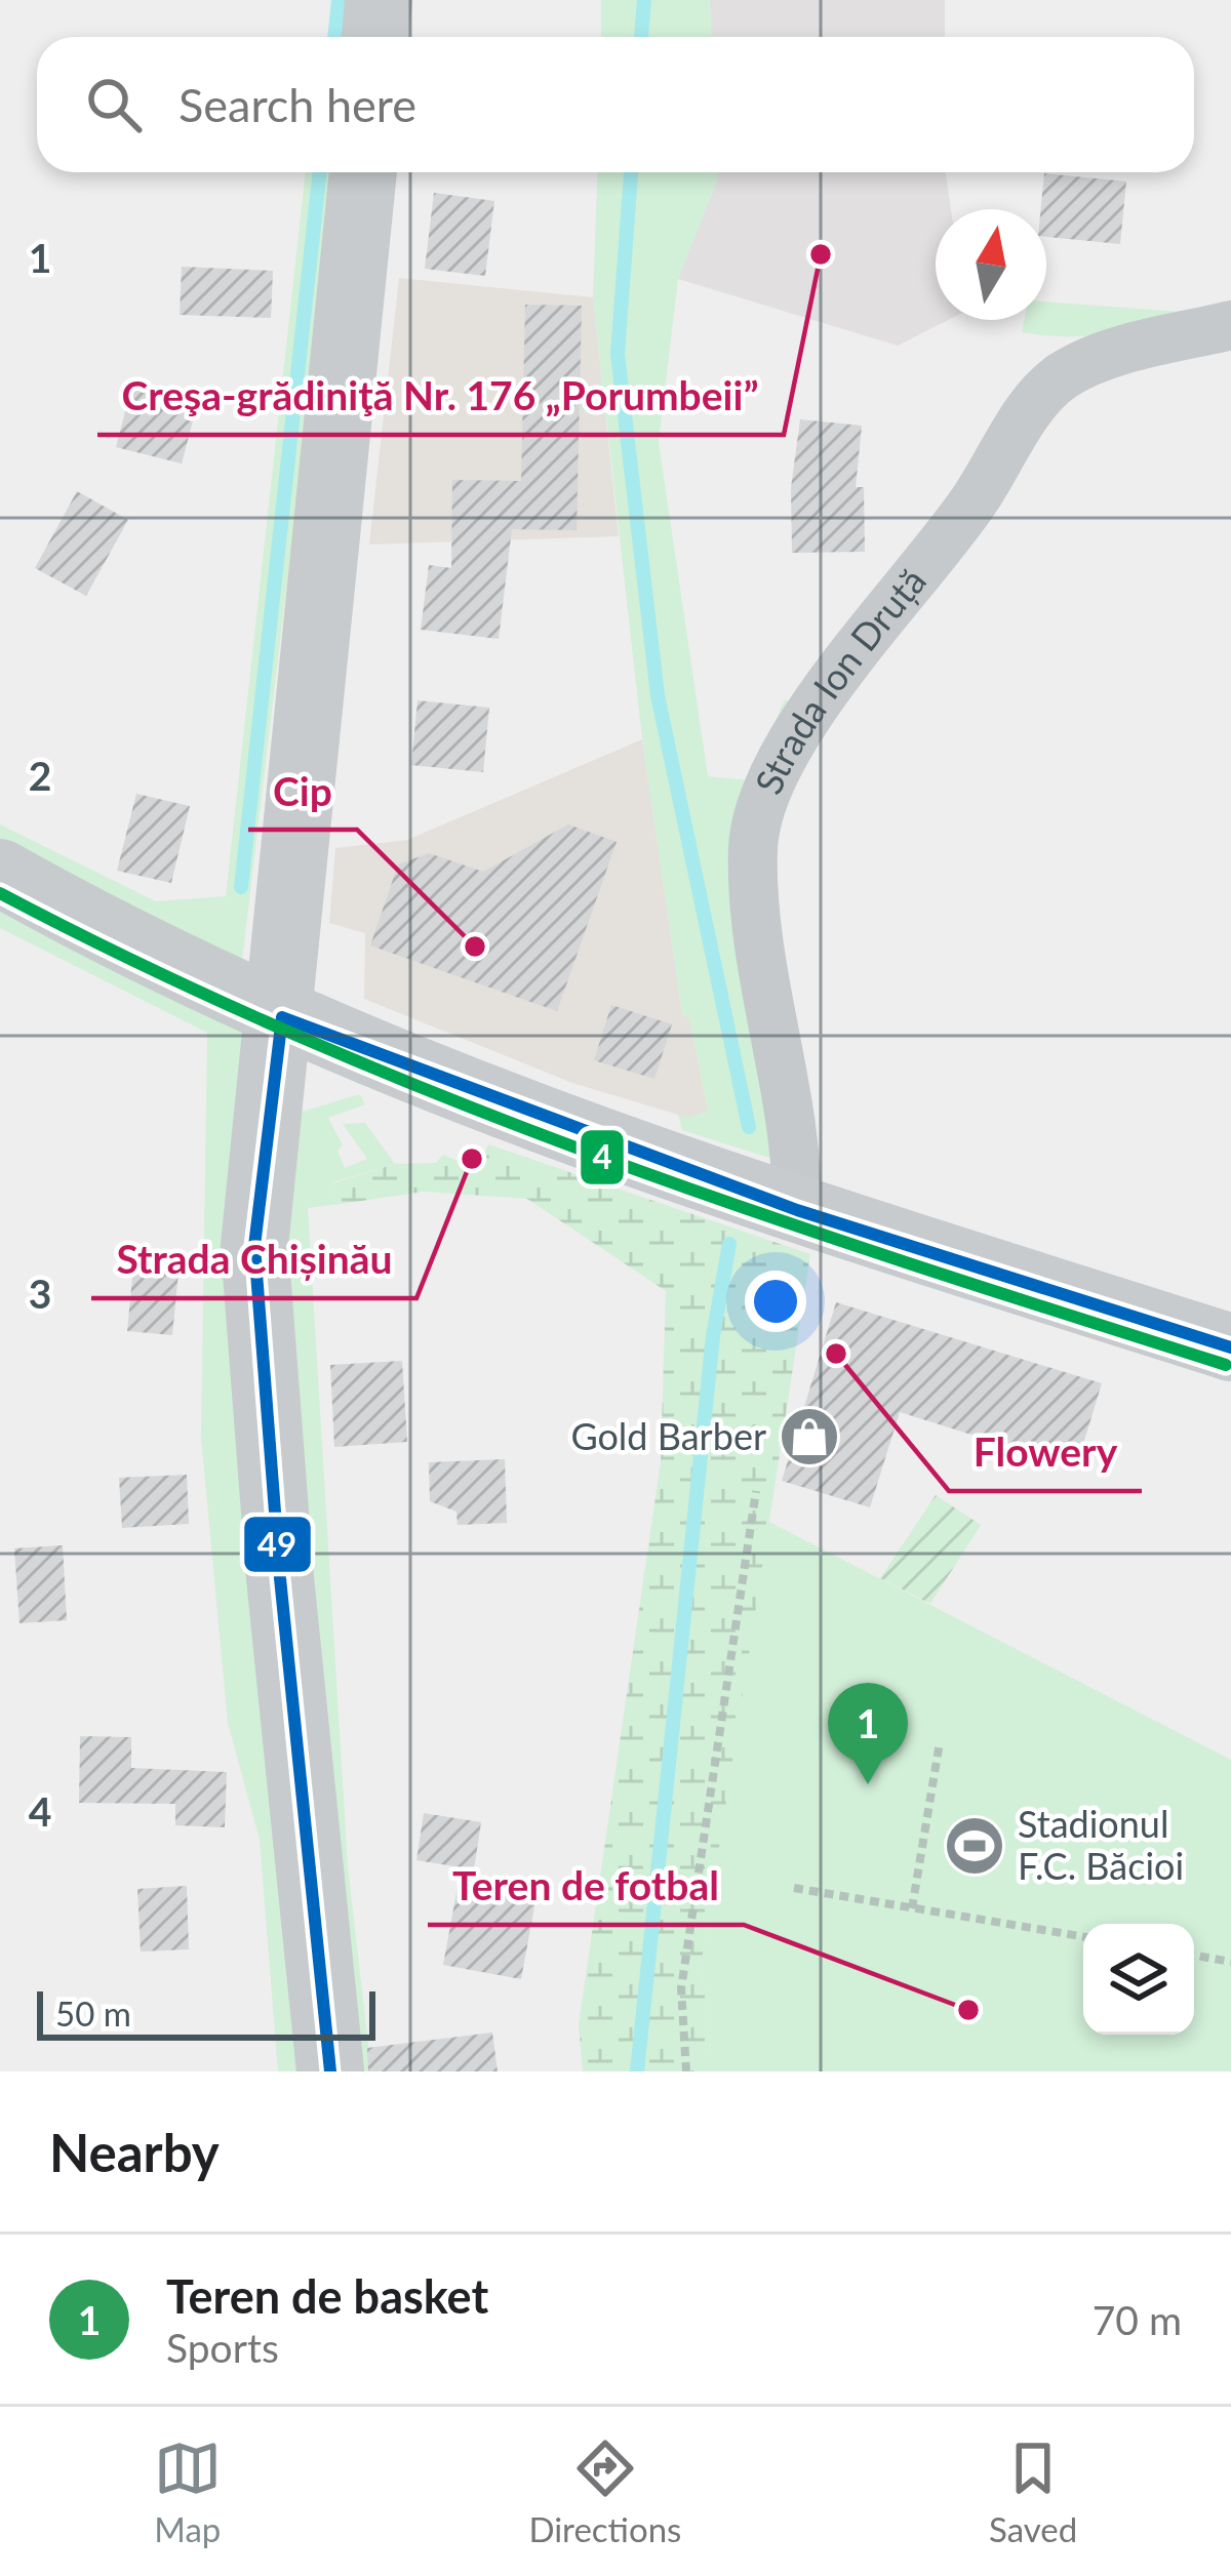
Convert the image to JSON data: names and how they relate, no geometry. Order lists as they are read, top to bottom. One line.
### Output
{"streets":{"street":["Strada Ion Druță"]},"places":{"other":["Creşa-grădiniţă Nr. 176 „Porumbeii”","Cip","Strada Chișinău","Flowery","Teren de fotbal"],"shop":["Gold Barber"],"sports":["Stadionul F.C. Băcioi"]},"lines":["transit line 4","transit line 49"],"scale_bar":"50 m","north":"top","page":{"search":"Search here","pins":"1","scale":"50 m","heading":"Nearby","list":[{"mark":"1","name":"Teren de basket","note":"Sports","value":"70 m"}],"nav":["Map","Directions","Saved"]},"grid":{"rows":["1","2","3","4"]}}
